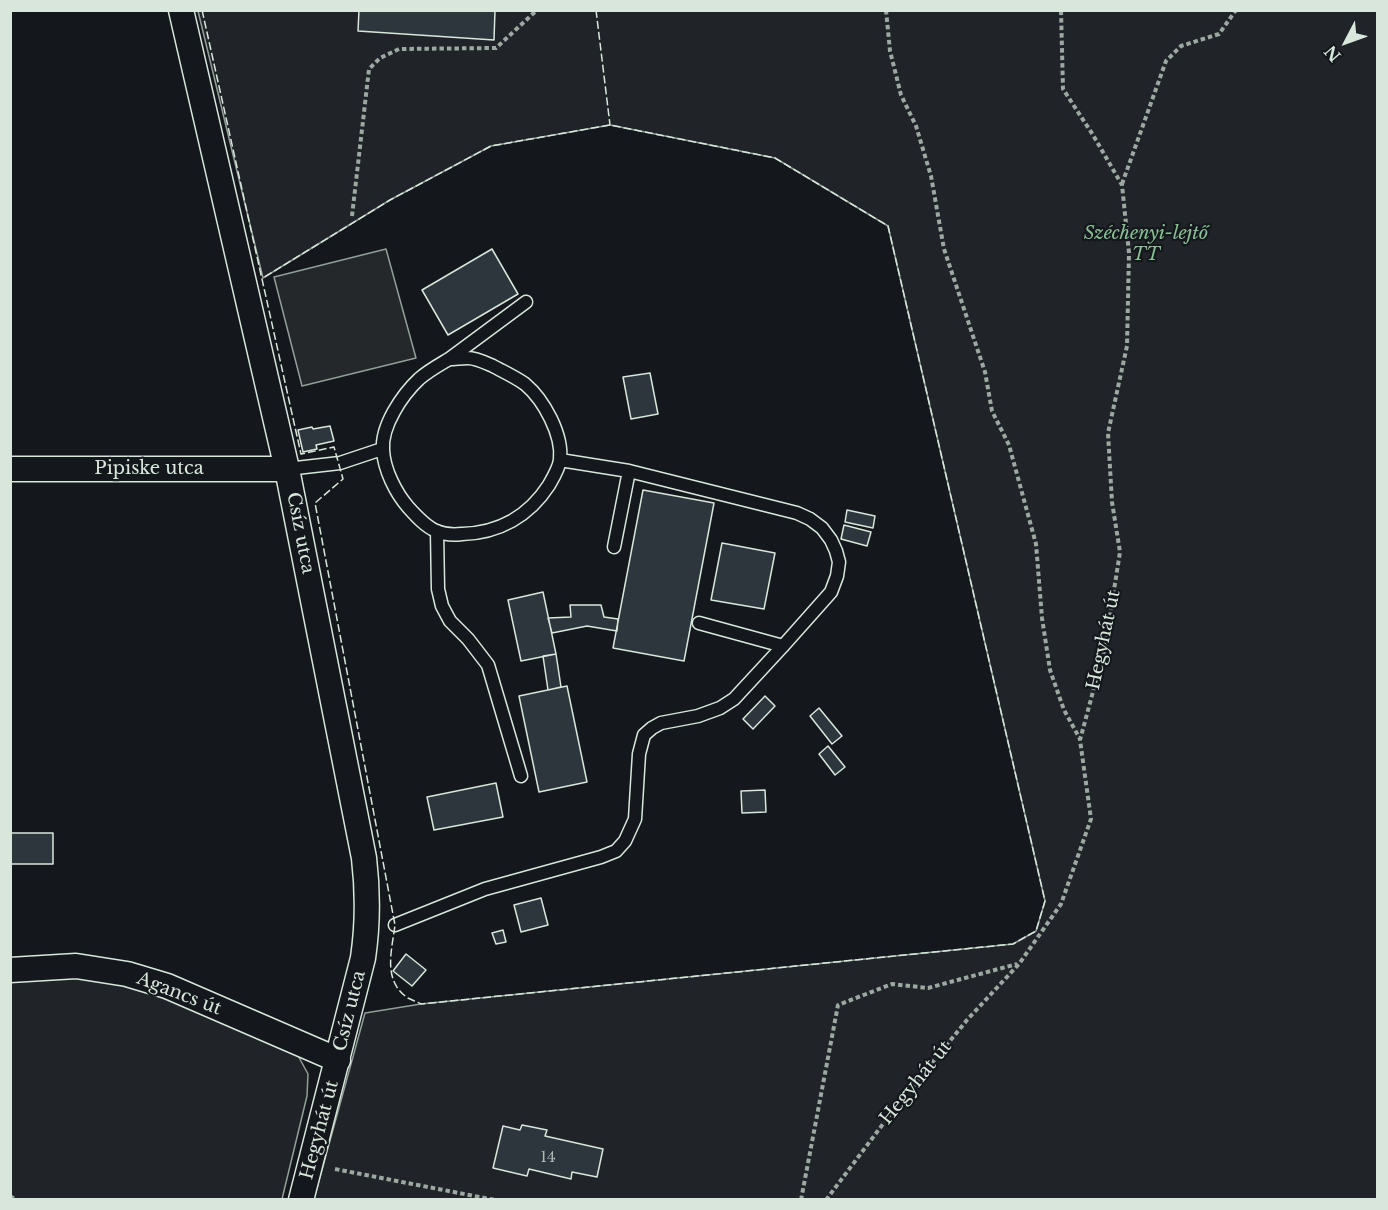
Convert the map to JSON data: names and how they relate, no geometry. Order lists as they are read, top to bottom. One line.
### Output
{"streets":{"street":["Pipiske utca","Csíz utca","Hegyhát út","Agancs út"]},"crossings":[["Pipiske utca","Csíz utca"],["Csíz utca","Hegyhát út"],["Csíz utca","Agancs út"],["Hegyhát út","Agancs út"]],"parks":["Széchenyi-lejtő TT"],"house_numbers":["14"],"north":"bottom left"}
